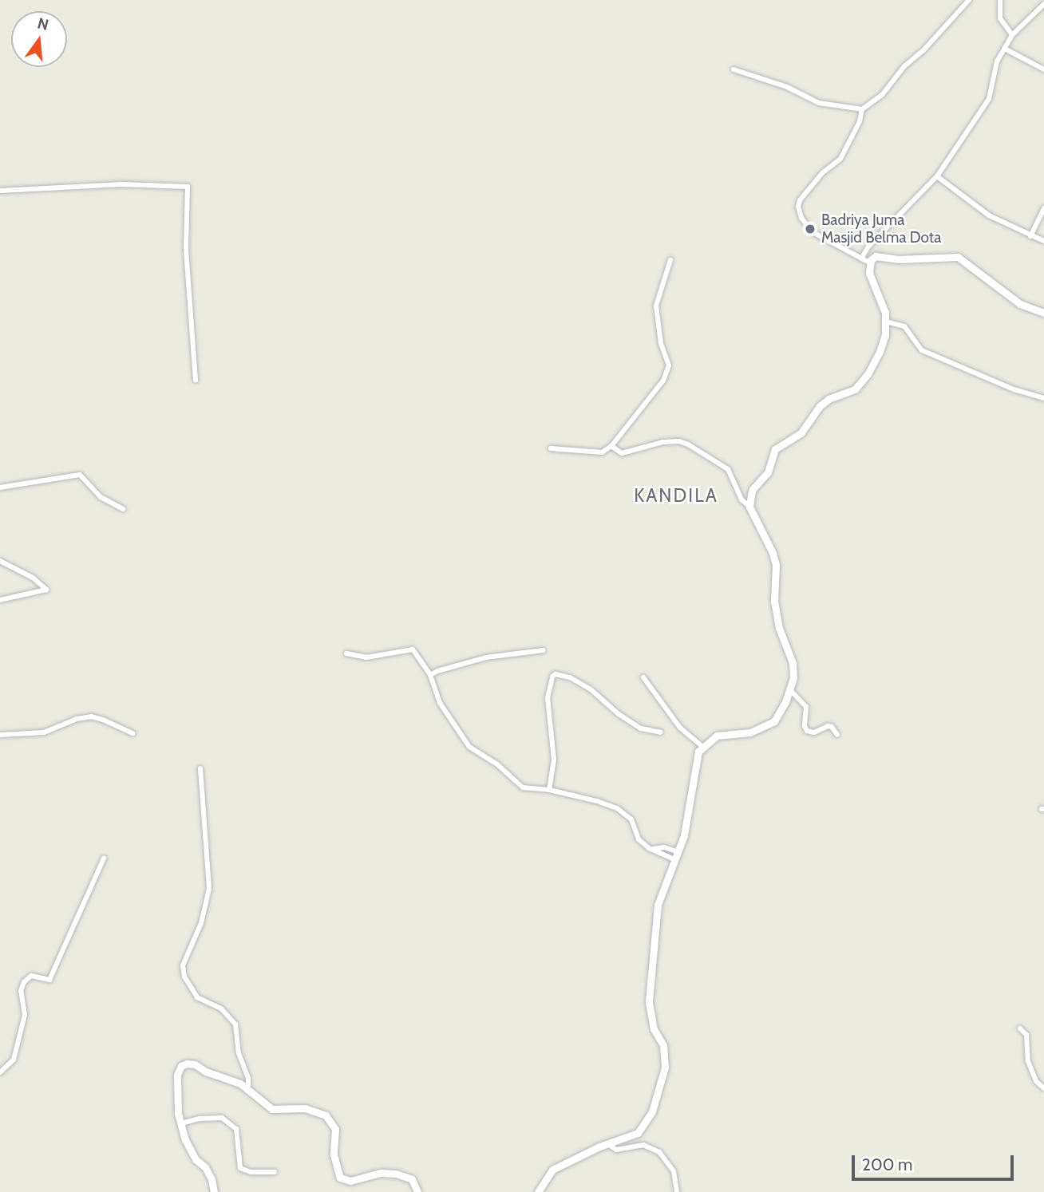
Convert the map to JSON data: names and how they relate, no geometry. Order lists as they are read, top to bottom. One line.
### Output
{"districts":["KANDILA"],"places":["Badriya Juma Masjid Belma Dota"],"scale_bar":"200 m","north":"top"}
